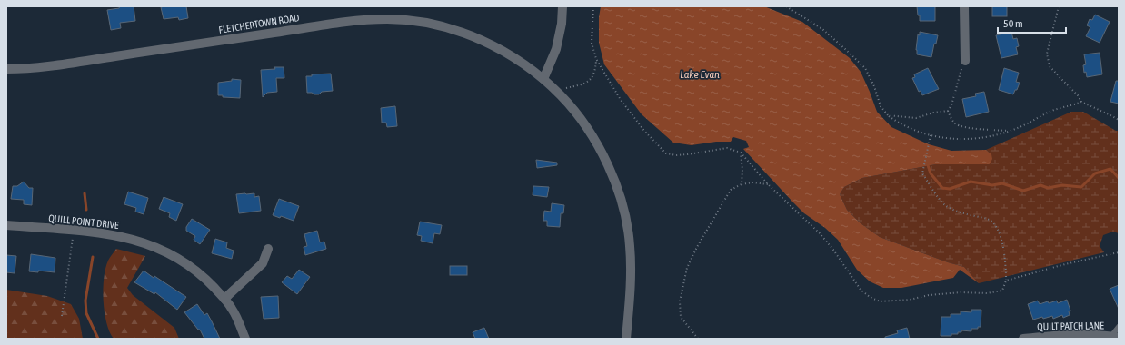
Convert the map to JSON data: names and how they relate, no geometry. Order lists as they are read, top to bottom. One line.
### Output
{"streets":{"street":["FLETCHERTOWN ROAD","QUILL POINT DRIVE","QUILT PATCH LANE"]},"water":["Lake Evan"],"scale_bar":"50 m"}
